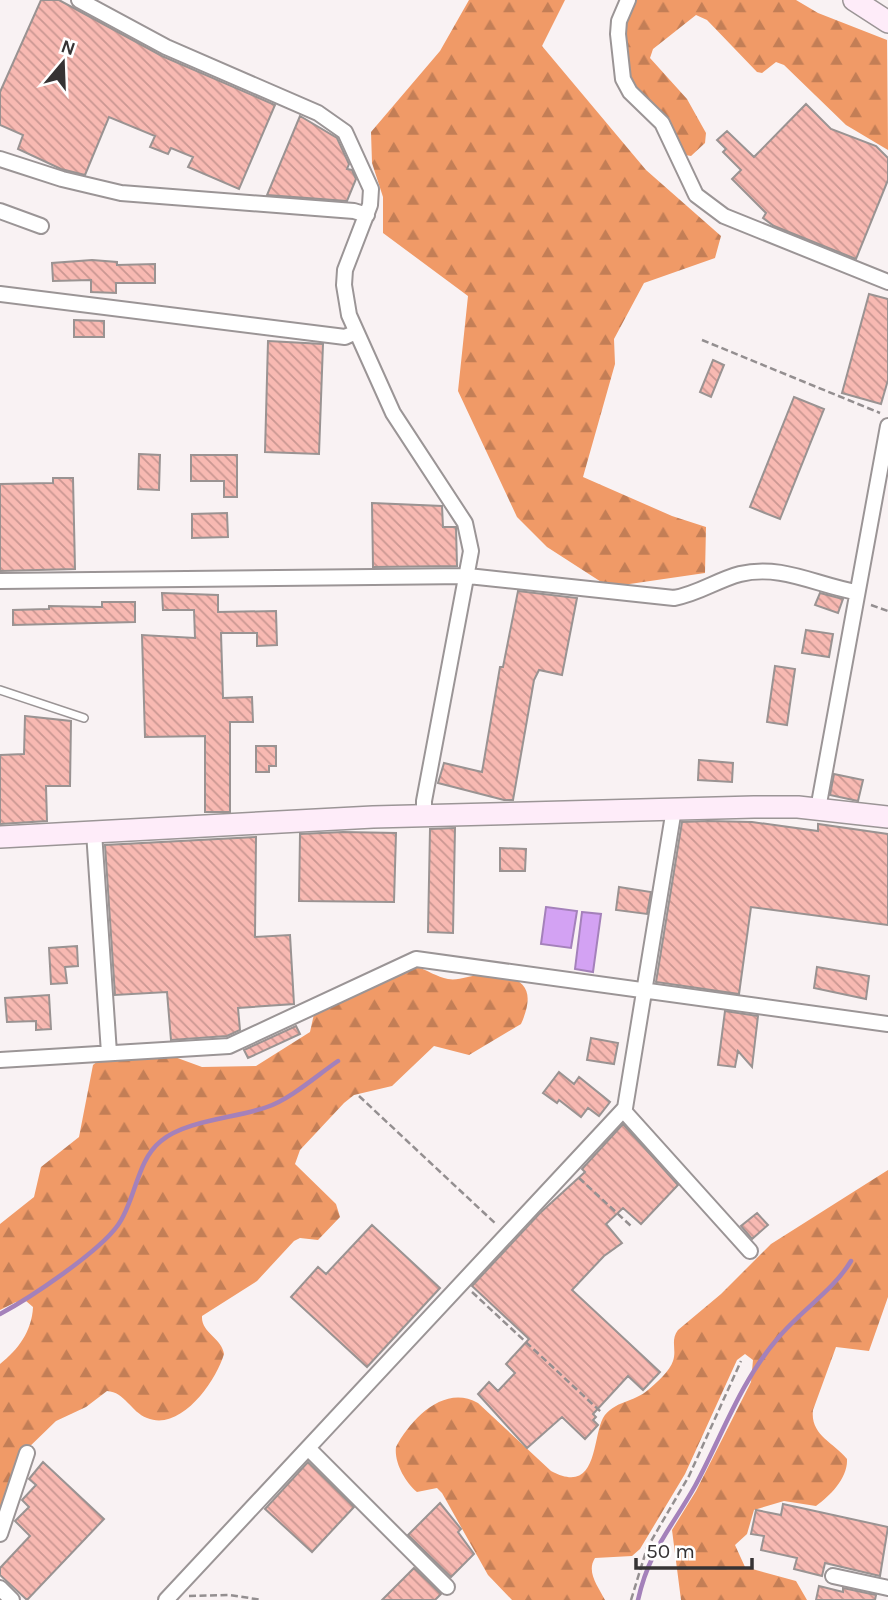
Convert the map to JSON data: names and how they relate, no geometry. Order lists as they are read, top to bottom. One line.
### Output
{"scale_bar":"50 m","north":"top"}
